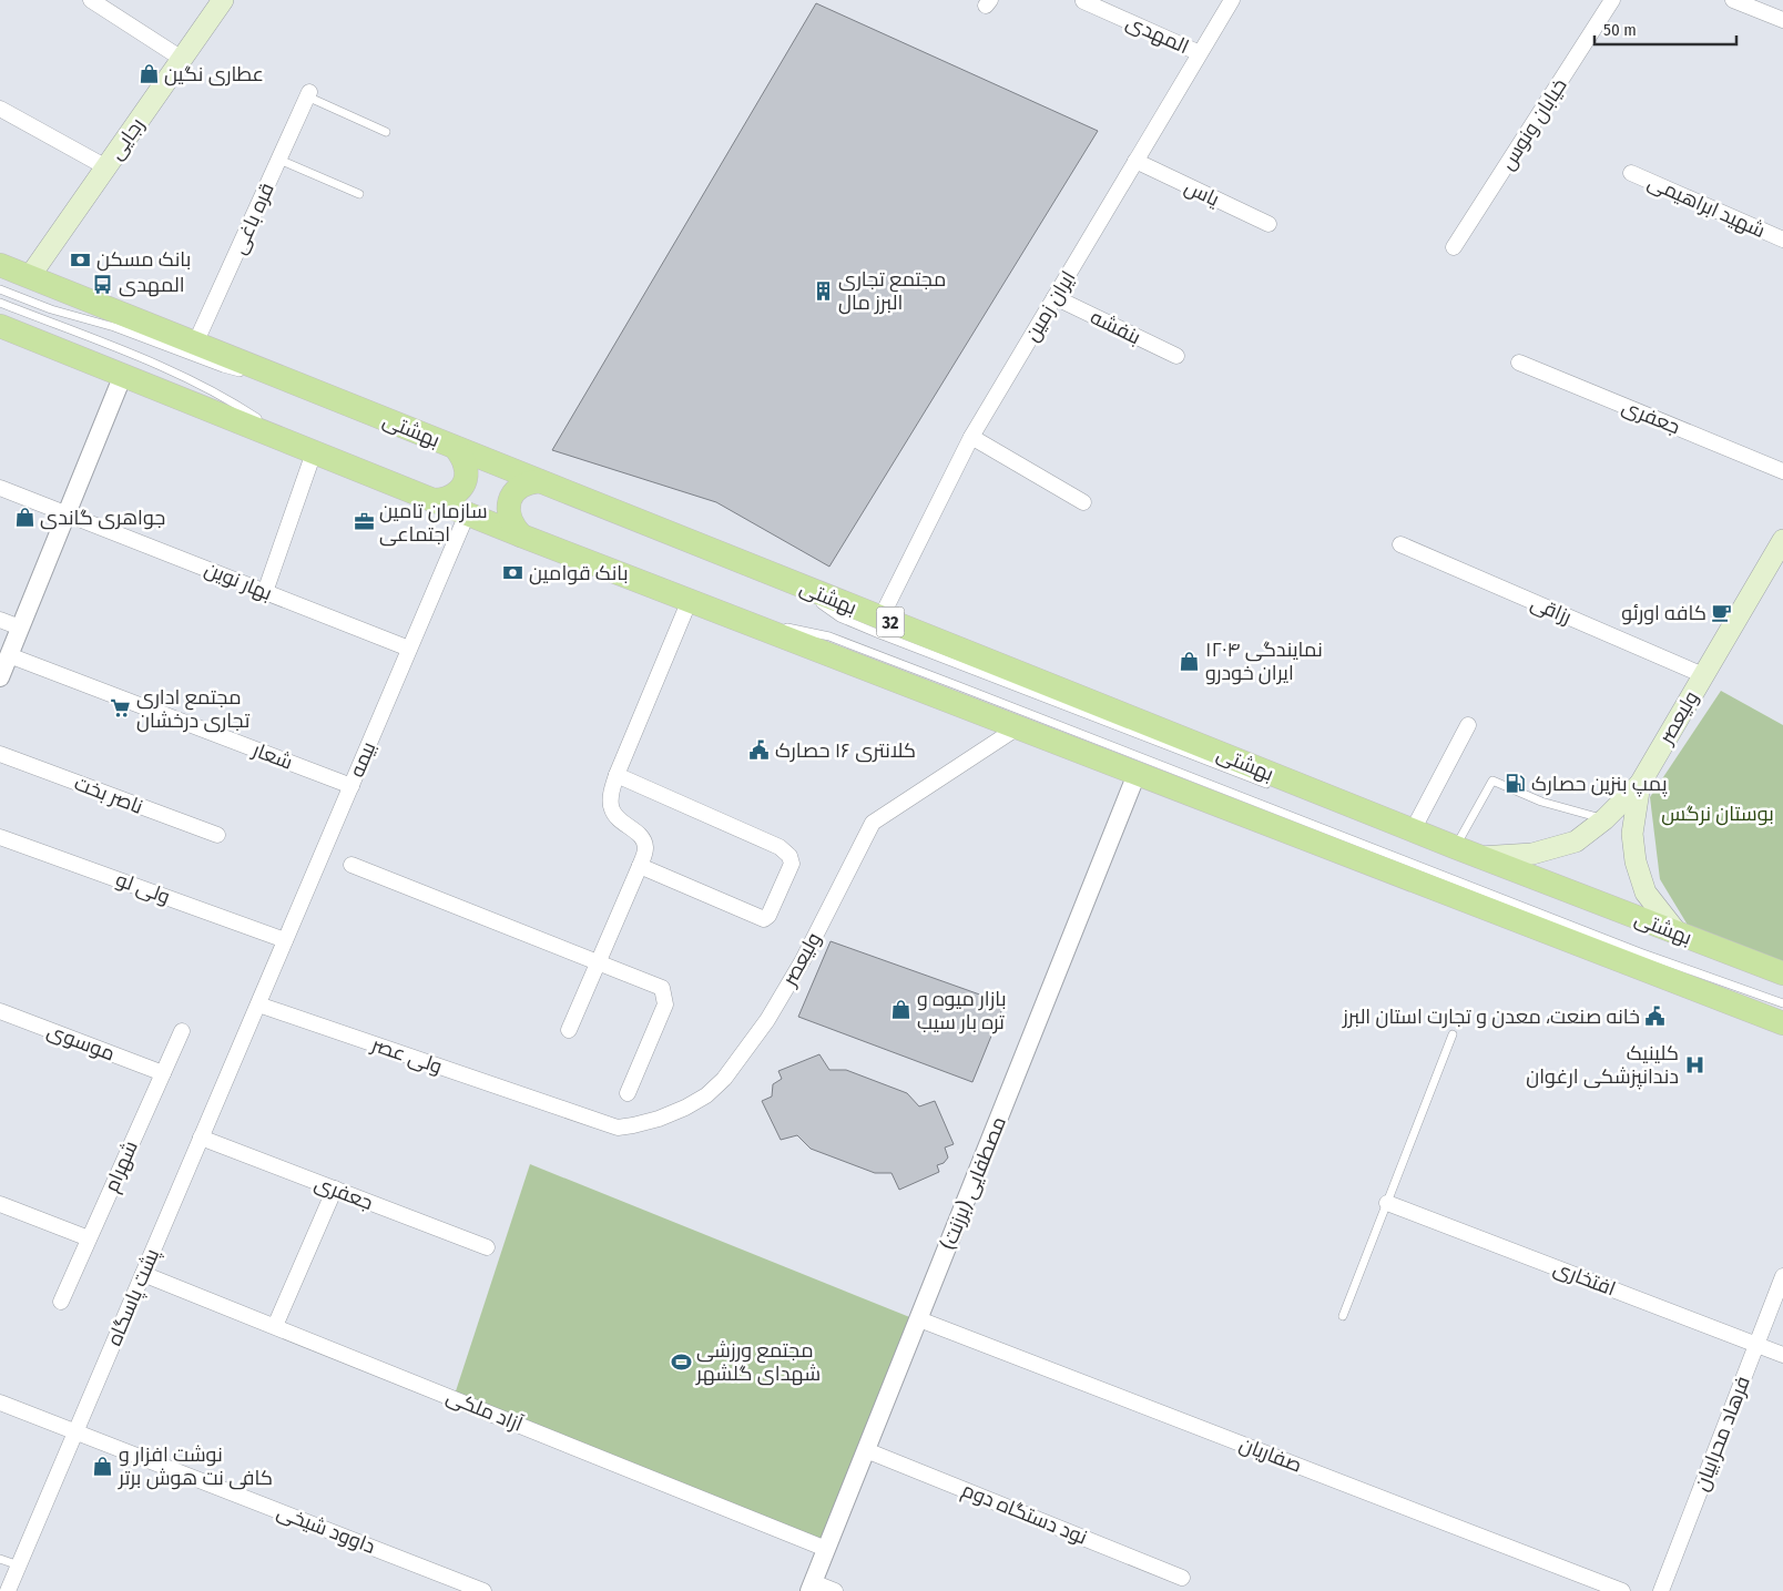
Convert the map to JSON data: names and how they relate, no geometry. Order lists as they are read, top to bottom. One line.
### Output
{"streets":{"main road":["رجایی","بهشتی","32","ولیعصر"],"street":["المهدی","خیابان ونوس","یاس","شهید ابراهیمی","قره باغی","ایران زمین","بنفشه","جعفری","بهار نوین","رزاقی","شعار","بیمه","ناصر بخت","ولی لو","موسوی","ولی عصر","شهرام","مصطفایی (برزنت)","افتخاری","پشت پاسگاه","آزاد ملکی","فرهاد محرابیان","صفاریان","نود دستگاه دوم","داوود شیخی"]},"crossings":[["المهدی","ایران زمین"],["رجایی","بهشتی"],["یاس","ایران زمین"],["قره باغی","بهشتی"],["ایران زمین","بنفشه"],["ایران زمین","بهشتی"],["جعفری","پشت پاسگاه"],["بهشتی","ولیعصر"],["بهار نوین","بیمه"],["رزاقی","ولیعصر"],["ولیعصر","ولی عصر"],["شعار","بیمه"],["بیمه","ولی لو"],["بیمه","ولی عصر"],["بیمه","پشت پاسگاه"],["موسوی","شهرام"],["ولی عصر","پشت پاسگاه"],["مصطفایی (برزنت)","آزاد ملکی"],["مصطفایی (برزنت)","صفاریان"],["مصطفایی (برزنت)","نود دستگاه دوم"],["افتخاری","فرهاد محرابیان"],["پشت پاسگاه","آزاد ملکی"],["پشت پاسگاه","داوود شیخی"]],"parks":["بوستان نرگس"],"places":{"shop":["عطاری نگین","جواهری گاندی","۱۲۰۴ نمایندگی ایران خودرو","بازار میوه و تره بار سیب","نوشت افزار و کافی نت هوش برتر"],"bank":["بانک مسکن","بانک قوامین"],"bus stop":["المهدی"],"building":["مجتمع تجاری البرز مال"],"office":["سازمان تامین اجتماعی"],"cafe":["کافه اورئو"],"supermarket":["مجتمع اداری تجاری درخشان"],"public building":["کلانتری ۱۶ حصارک","خانه صنعت، معدن و تجارت استان البرز"],"fuel station":["پمپ بنزین حصارک"],"hospital":["کلینیک دندانپزشکی ارغوان"],"sports":["مجتمع ورزشی شهدای گلشهر"]},"scale_bar":"50 m"}
